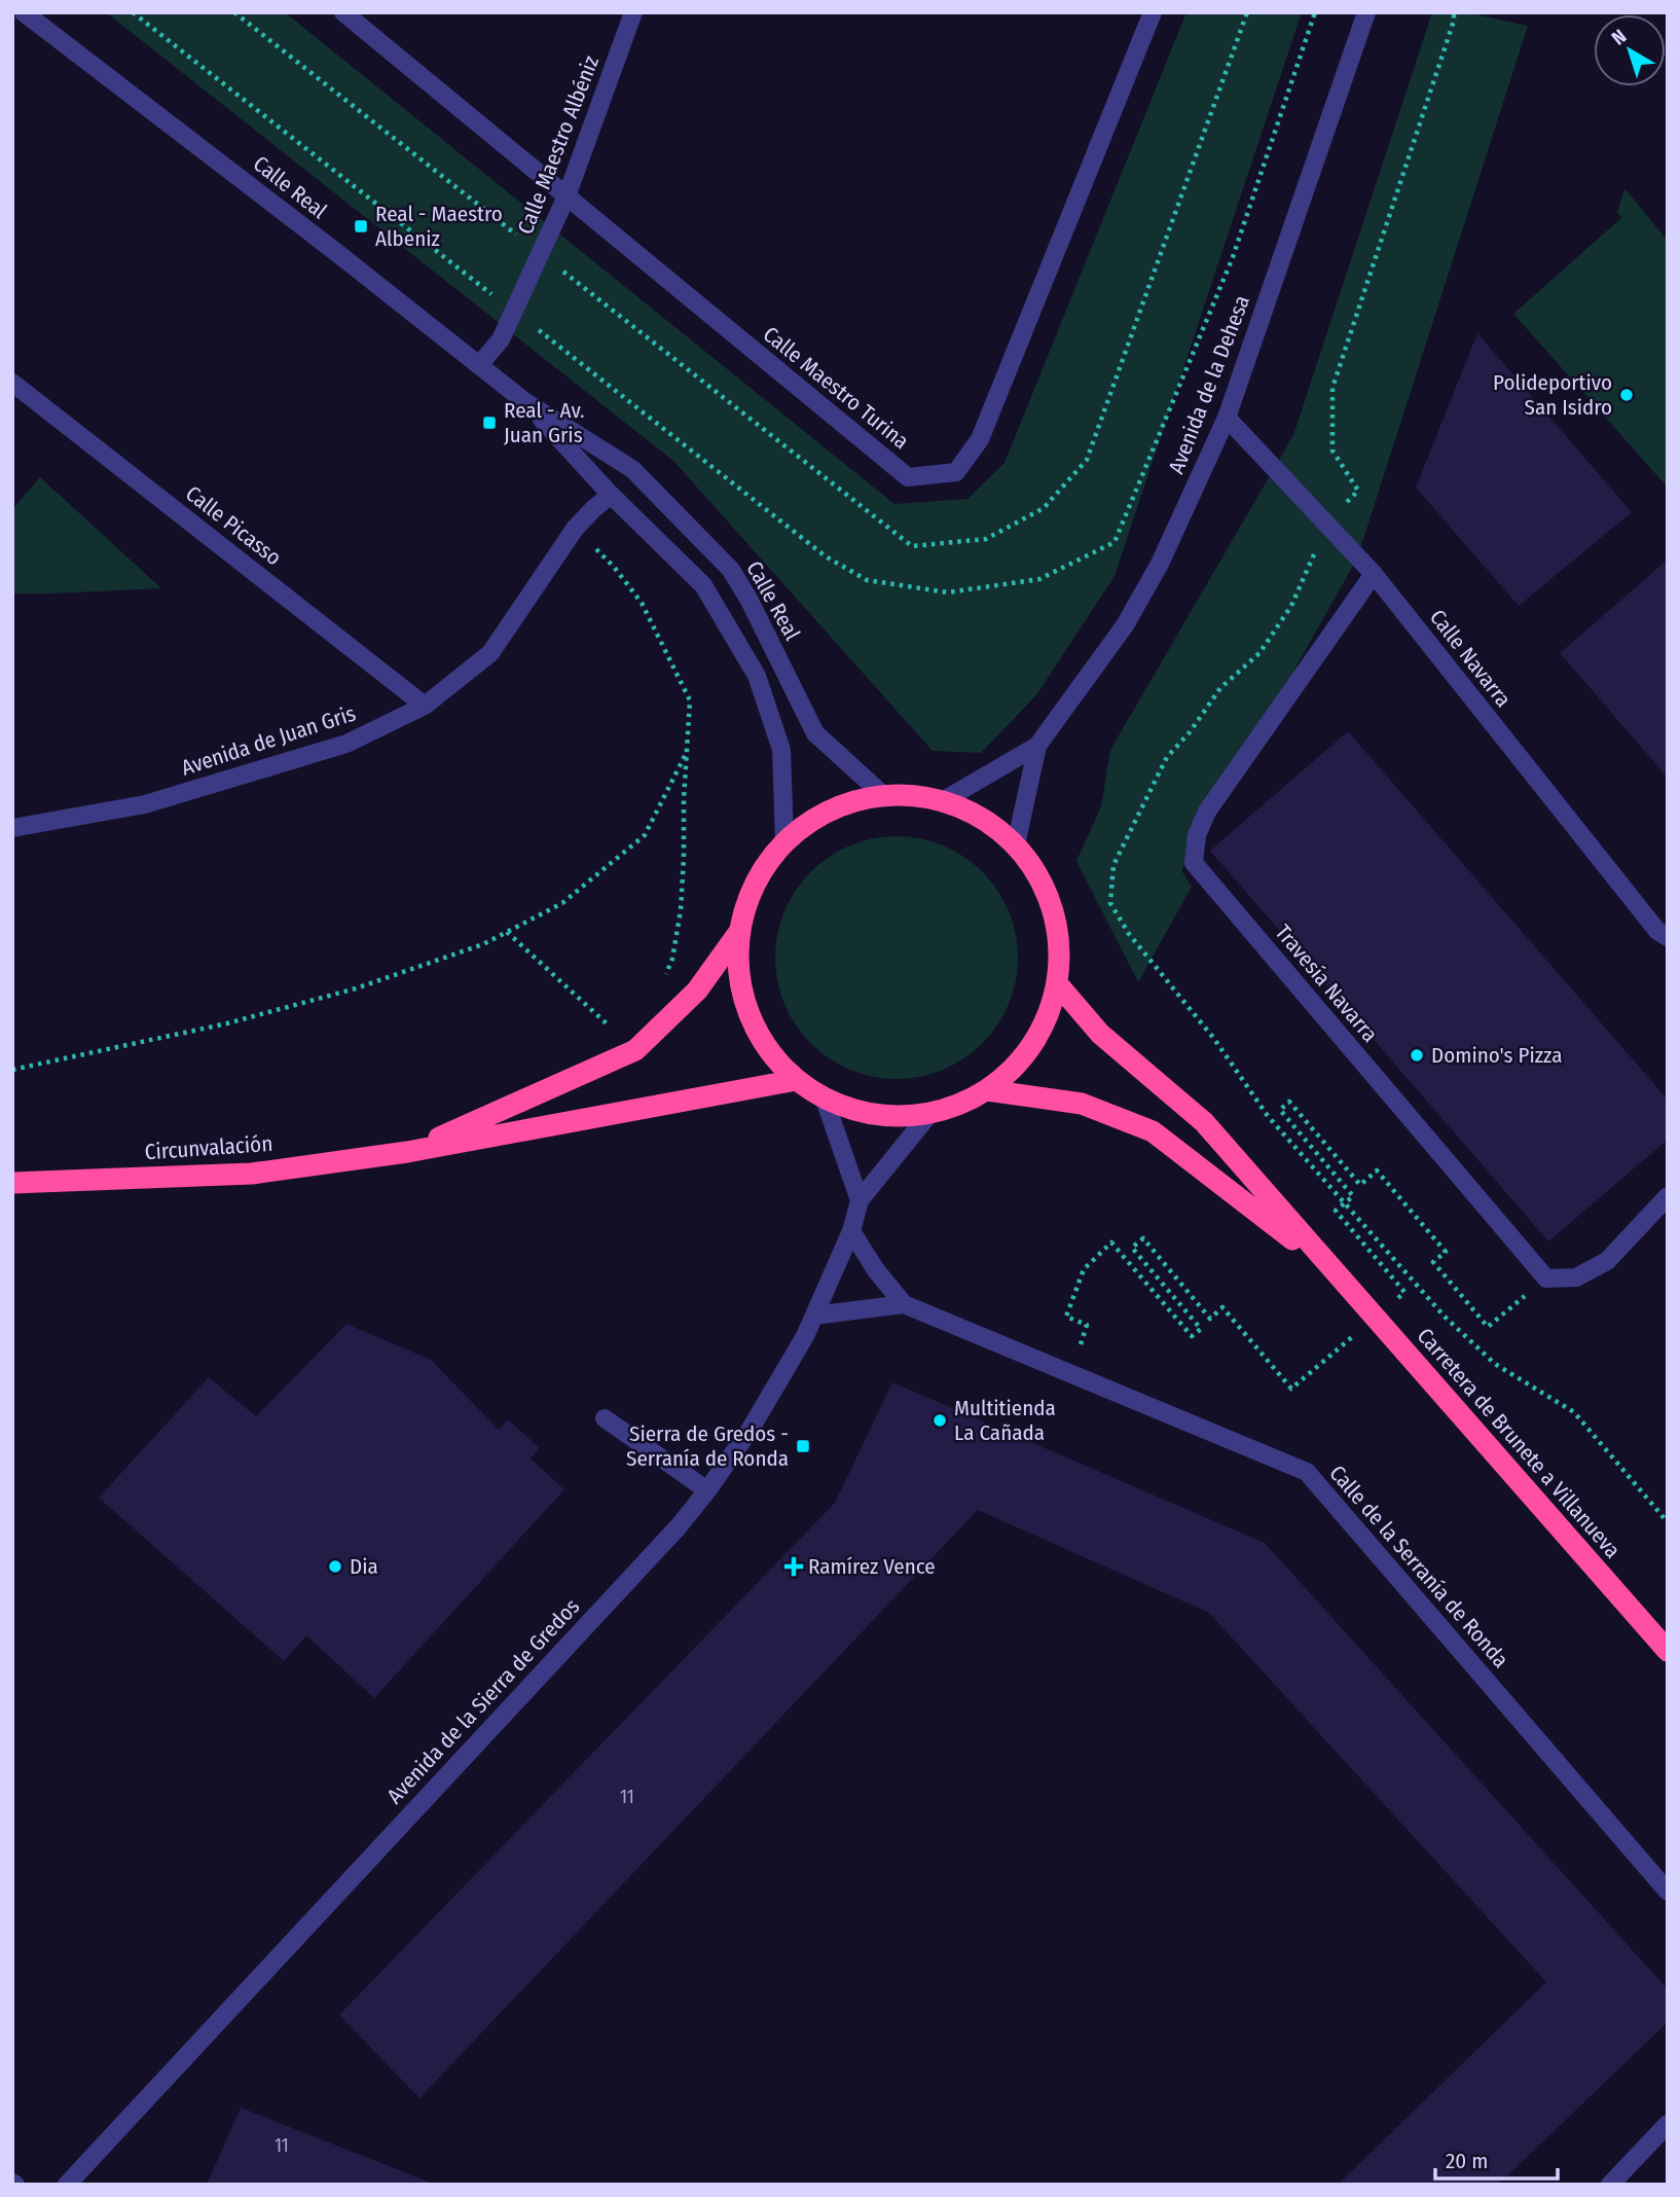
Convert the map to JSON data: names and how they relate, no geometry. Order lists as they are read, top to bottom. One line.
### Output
{"streets":{"highway":["Circunvalación","Carretera de Brunete a Villanueva"],"street":["Calle Maestro Albéniz","Calle Real","Avenida de la Dehesa","Calle Maestro Turina","Calle Picasso","Calle Navarra","Avenida de Juan Gris","Travesía Navarra","Calle de la Serranía de Ronda","Avenida de la Sierra de Gredos"]},"crossings":[["Calle Maestro Albéniz","Calle Real"],["Calle Maestro Albéniz","Calle Maestro Turina"],["Calle Real","Avenida de Juan Gris"],["Avenida de la Dehesa","Calle Navarra"],["Calle Picasso","Avenida de Juan Gris"],["Calle Navarra","Travesía Navarra"],["Calle de la Serranía de Ronda","Avenida de la Sierra de Gredos"]],"places":{"transit":["Real - Maestro Albeniz","Real - Av. Juan Gris","Sierra de Gredos - Serranía de Ronda"],"other":["Polideportivo San Isidro","Domino's Pizza","Multitienda La Cañada","Dia"],"health":["Ramírez Vence"]},"house_numbers":["11","11"],"scale_bar":"20 m","north":"top left"}
